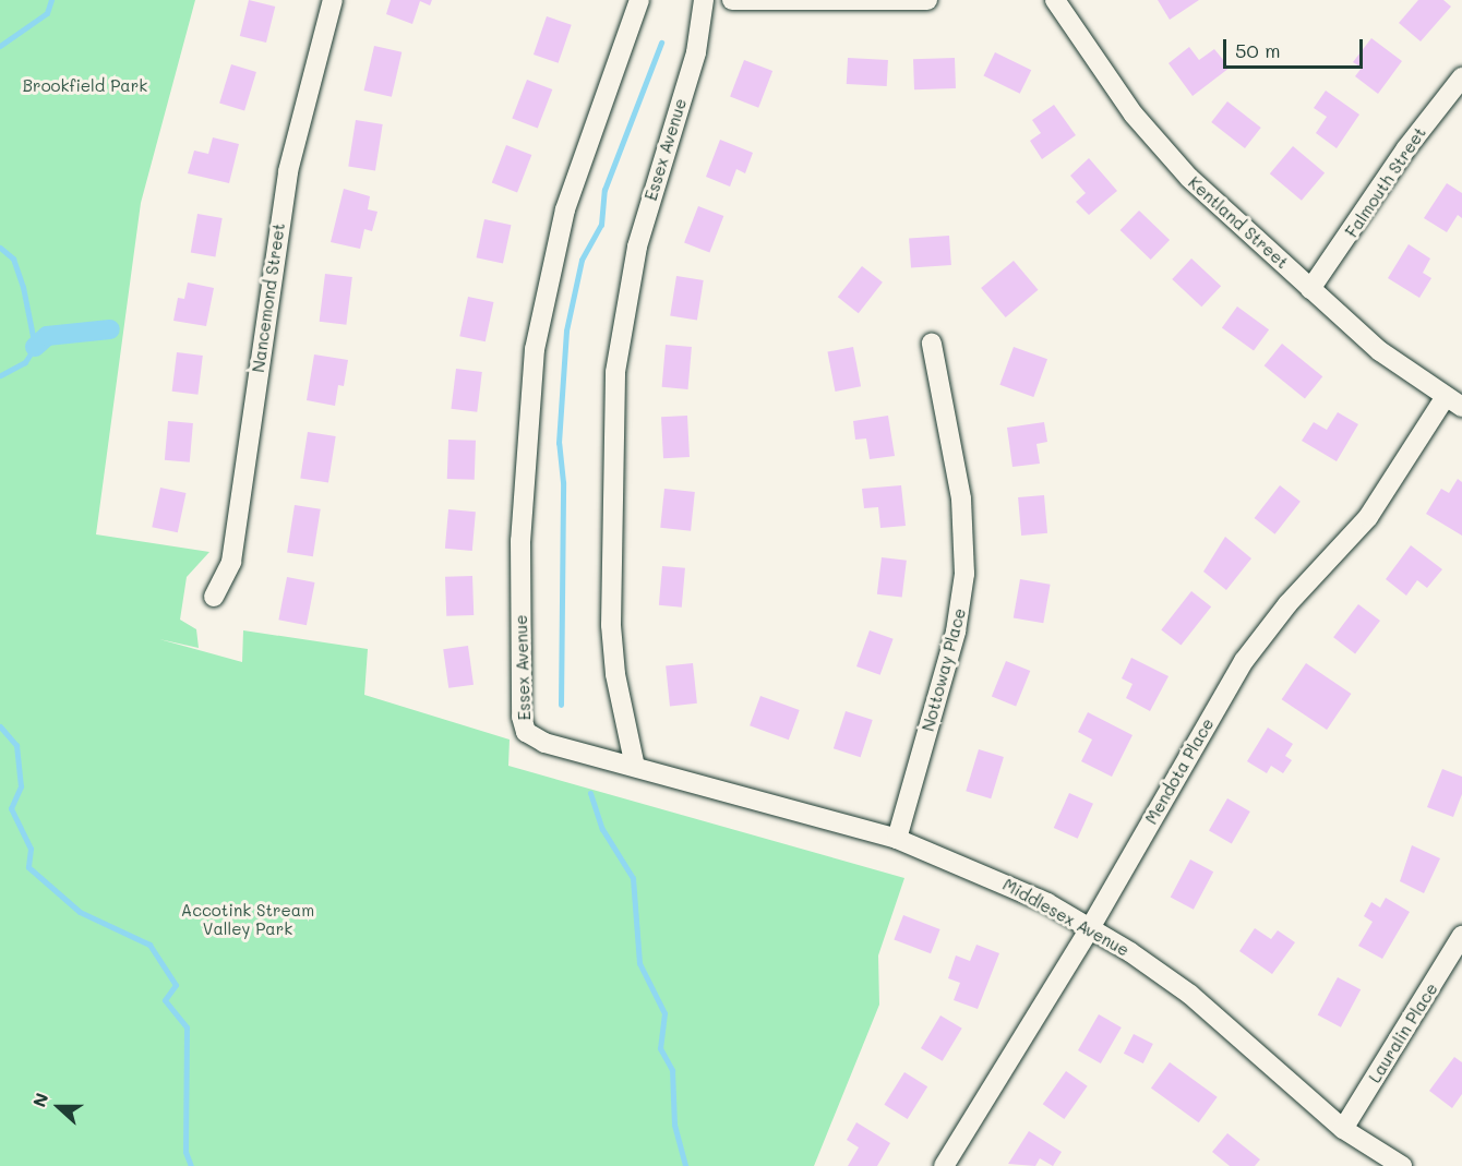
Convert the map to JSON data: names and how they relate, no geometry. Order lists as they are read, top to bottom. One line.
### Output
{"streets":{"street":["Essex Avenue","Falmouth Street","Kentland Street","Nancemond Street","Nottoway Place","Mendota Place","Middlesex Avenue","Lauralin Place"]},"crossings":[["Essex Avenue","Middlesex Avenue"],["Falmouth Street","Kentland Street"],["Kentland Street","Mendota Place"],["Nottoway Place","Middlesex Avenue"],["Mendota Place","Middlesex Avenue"],["Middlesex Avenue","Lauralin Place"]],"parks":["Brookfield Park","Accotink Stream Valley Park"],"scale_bar":"50 m","north":"left"}
